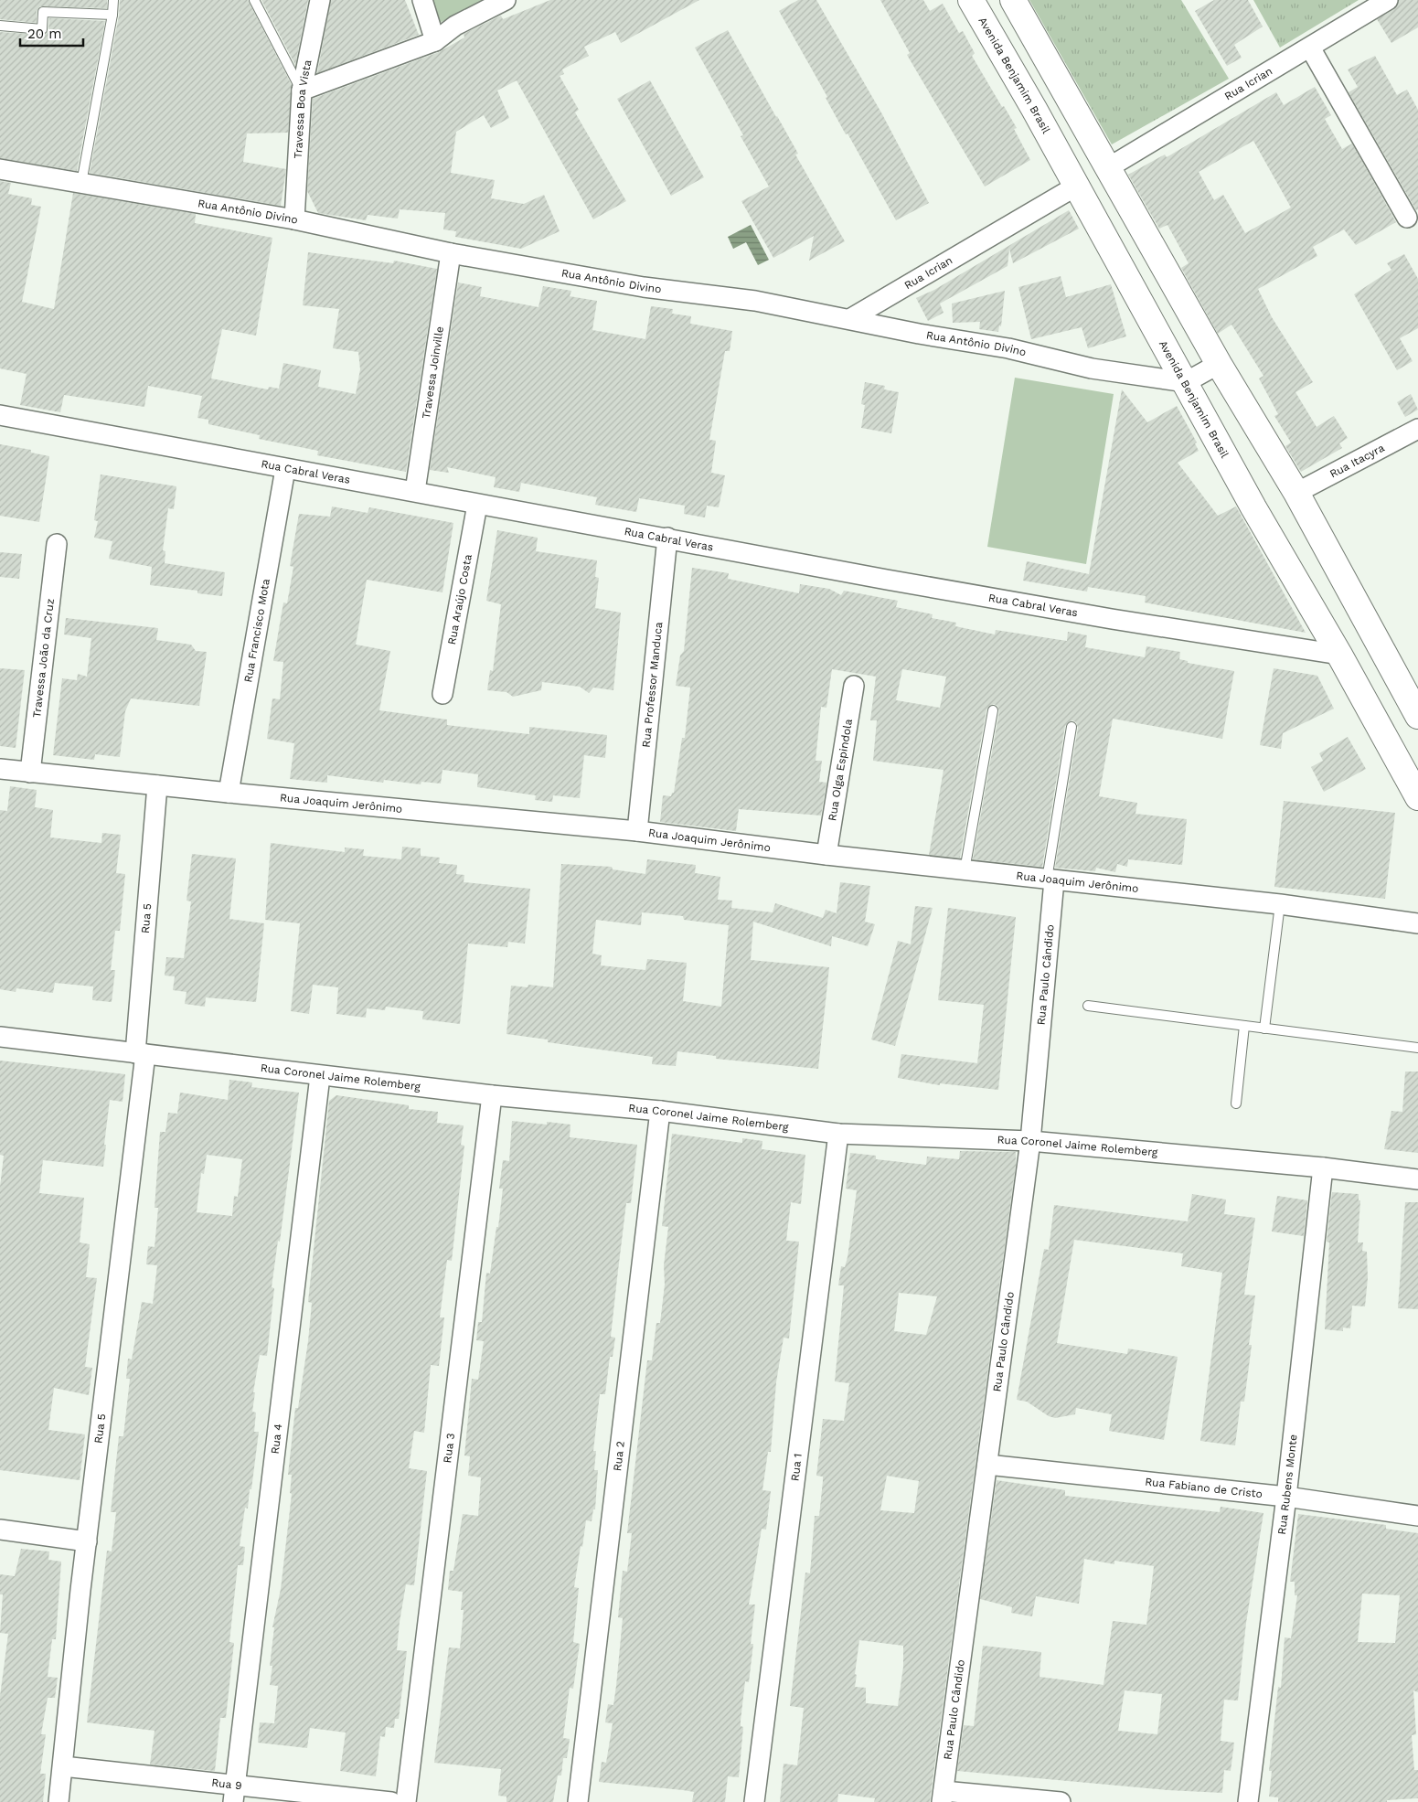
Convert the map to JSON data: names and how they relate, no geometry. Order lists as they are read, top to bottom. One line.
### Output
{"streets":{"main road":["Avenida Benjamim Brasil"],"street":["Rua Icrian","Travessa Boa Vista","Rua Antônio Divino","Travessa Joinville","Rua Itacyra","Rua Cabral Veras","Rua Araújo Costa","Rua Francisco Mota","Travessa João da Cruz","Rua Professor Manduca","Rua Olga Espindola","Rua Joaquim Jerônimo","Rua 5","Rua Paulo Cândido","Rua Coronel Jaime Rolemberg","Rua 4","Rua 3","Rua 2","Rua 1","Rua Rubens Monte","Rua Fabiano de Cristo","Rua 9"]},"crossings":[["Avenida Benjamim Brasil","Rua Icrian"],["Avenida Benjamim Brasil","Rua Antônio Divino"],["Avenida Benjamim Brasil","Rua Cabral Veras"],["Rua Icrian","Rua Antônio Divino"],["Travessa Boa Vista","Rua Antônio Divino"],["Rua Antônio Divino","Travessa Joinville"],["Travessa Joinville","Rua Cabral Veras"],["Rua Cabral Veras","Rua Araújo Costa"],["Rua Cabral Veras","Rua Francisco Mota"],["Rua Cabral Veras","Rua Professor Manduca"],["Rua Francisco Mota","Rua Joaquim Jerônimo"],["Travessa João da Cruz","Rua Joaquim Jerônimo"],["Rua Professor Manduca","Rua Joaquim Jerônimo"],["Rua Olga Espindola","Rua Joaquim Jerônimo"],["Rua Joaquim Jerônimo","Rua 5"],["Rua Joaquim Jerônimo","Rua Paulo Cândido"],["Rua 5","Rua Coronel Jaime Rolemberg"],["Rua 5","Rua 9"],["Rua Paulo Cândido","Rua Coronel Jaime Rolemberg"],["Rua Paulo Cândido","Rua Fabiano de Cristo"],["Rua Coronel Jaime Rolemberg","Rua 4"],["Rua Coronel Jaime Rolemberg","Rua 3"],["Rua Coronel Jaime Rolemberg","Rua 2"],["Rua Coronel Jaime Rolemberg","Rua 1"],["Rua Coronel Jaime Rolemberg","Rua Rubens Monte"],["Rua 4","Rua 9"],["Rua Rubens Monte","Rua Fabiano de Cristo"]],"scale_bar":"20 m"}
